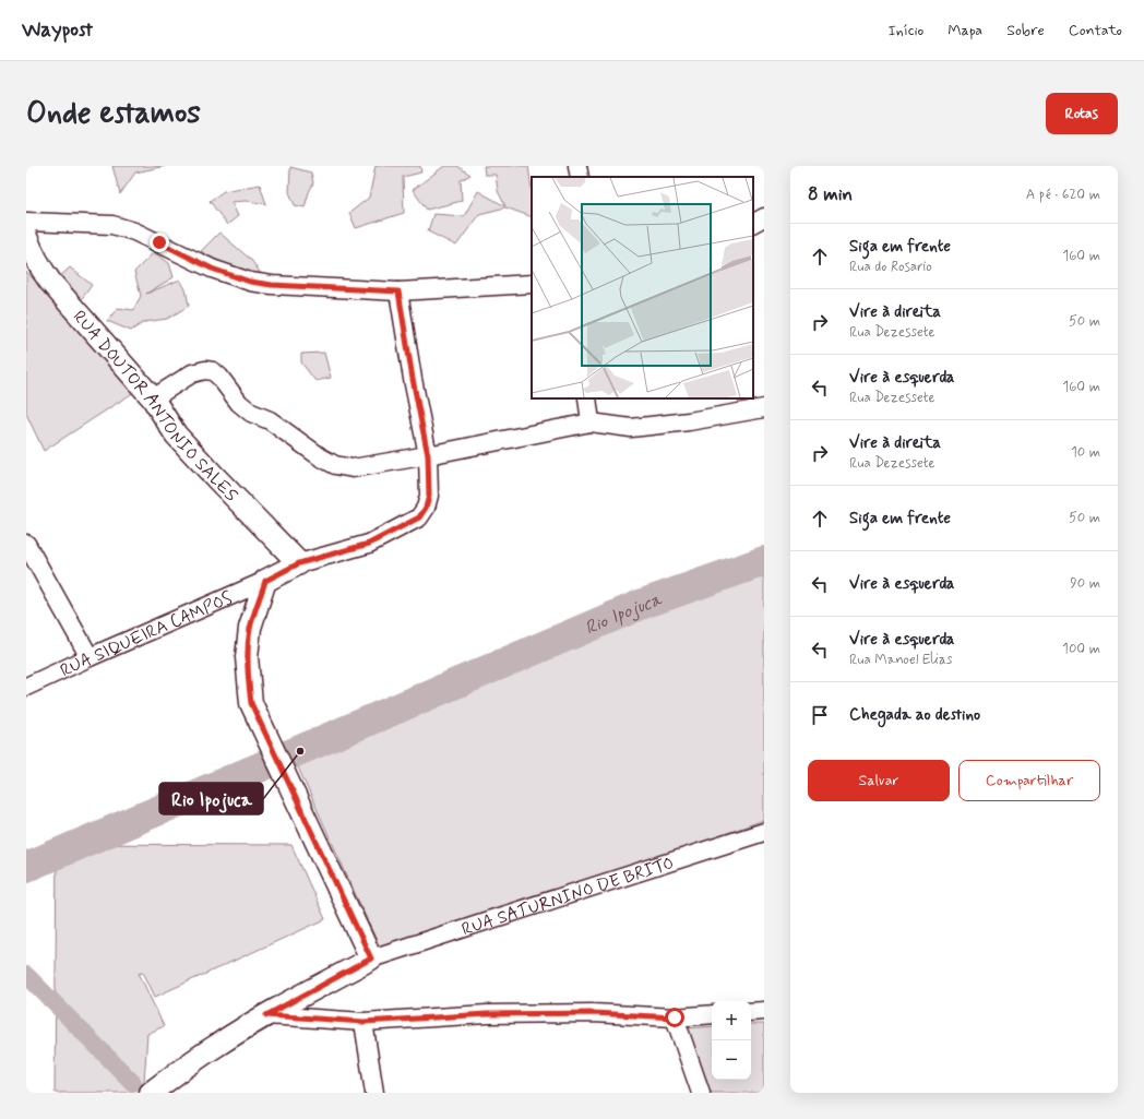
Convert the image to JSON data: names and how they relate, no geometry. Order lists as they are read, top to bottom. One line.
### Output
{"streets":{"street":["RUA DOUTOR ANTONIO SALES","RUA SIQUEIRA CAMPOS","RUA SATURNINO DE BRITO"]},"water":["Rio Ipojuca"],"places":["Rio Ipojuca"],"page":{"header":"Waypost","nav":["Início","Mapa","Sobre","Contato"],"buttons":["Rotas",["Salvar","Compartilhar"]],"title":"Onde estamos","heading":["8 min","A pé · 620 m"],"list":[["Siga em frente","Rua do Rosario","160 m"],["Vire à direita","Rua Dezessete","50 m"],["Vire à esquerda","Rua Dezessete","160 m"],["Vire à direita","Rua Dezessete","10 m"],["Siga em frente","50 m"],["Vire à esquerda","90 m"],["Vire à esquerda","Rua Manoel Elias","100 m"],"Chegada ao destino"],"map_buttons":["+","−"]}}
